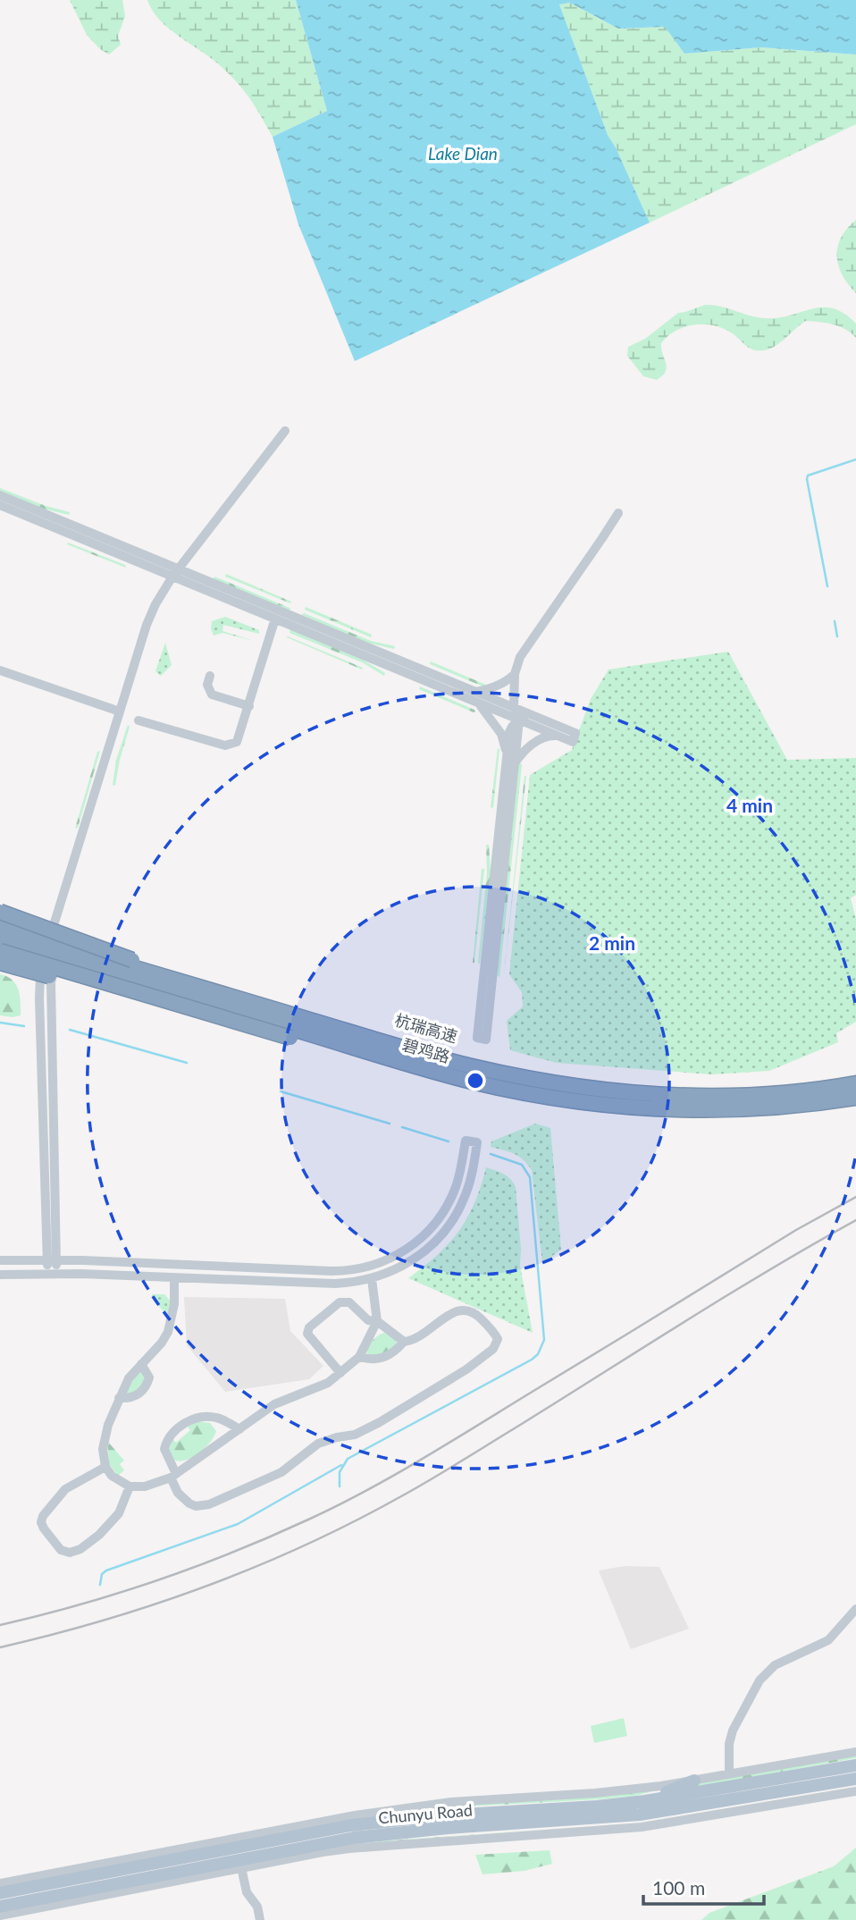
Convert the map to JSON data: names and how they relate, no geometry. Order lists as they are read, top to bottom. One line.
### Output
{"streets":{"highway":["杭瑞高速","碧鸡路"],"main road":["Chunyu Road"]},"water":["Lake Dian"],"scale_bar":"100 m","rings":["4 min","2 min"]}
